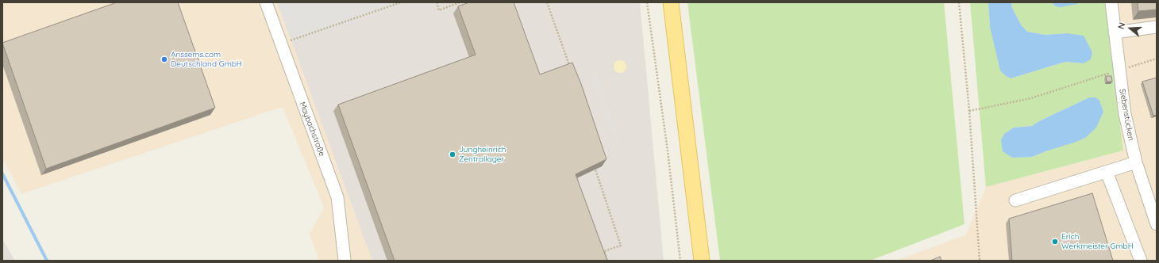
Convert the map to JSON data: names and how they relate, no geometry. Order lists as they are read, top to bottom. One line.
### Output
{"streets":{"street":["Siebenstücken","Maybachstraße"]},"places":["Anssems.com Deutschland GmbH","Jungheinrich Zentrallager","Erich Werkmeister GmbH"],"north":"left"}
